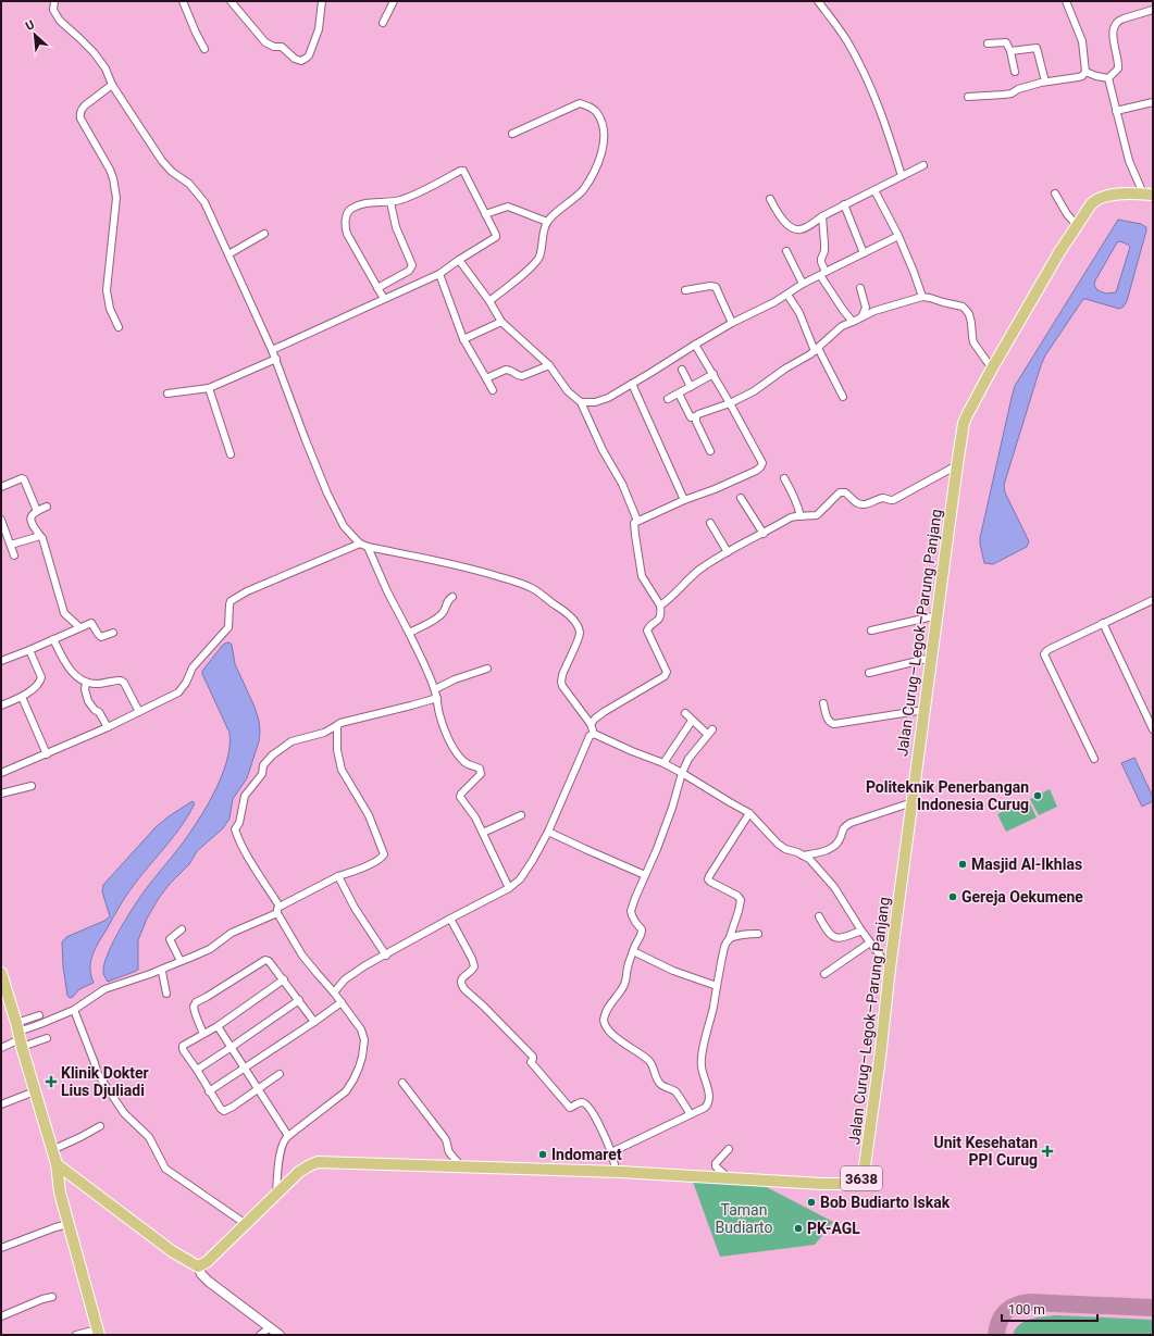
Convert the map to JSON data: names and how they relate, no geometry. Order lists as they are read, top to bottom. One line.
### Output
{"streets":{"main road":["Jalan Curug–Legok–Parung Panjang","3638"]},"parks":["Taman Budiarto"],"places":{"other":["Politeknik Penerbangan Indonesia Curug","Masjid Al-Ikhlas","Gereja Oekumene","Indomaret","Bob Budiarto Iskak","PK-AGL"],"health":["Klinik Dokter Lius Djuliadi","Unit Kesehatan PPI Curug"]},"scale_bar":"100 m","north":"top left"}
